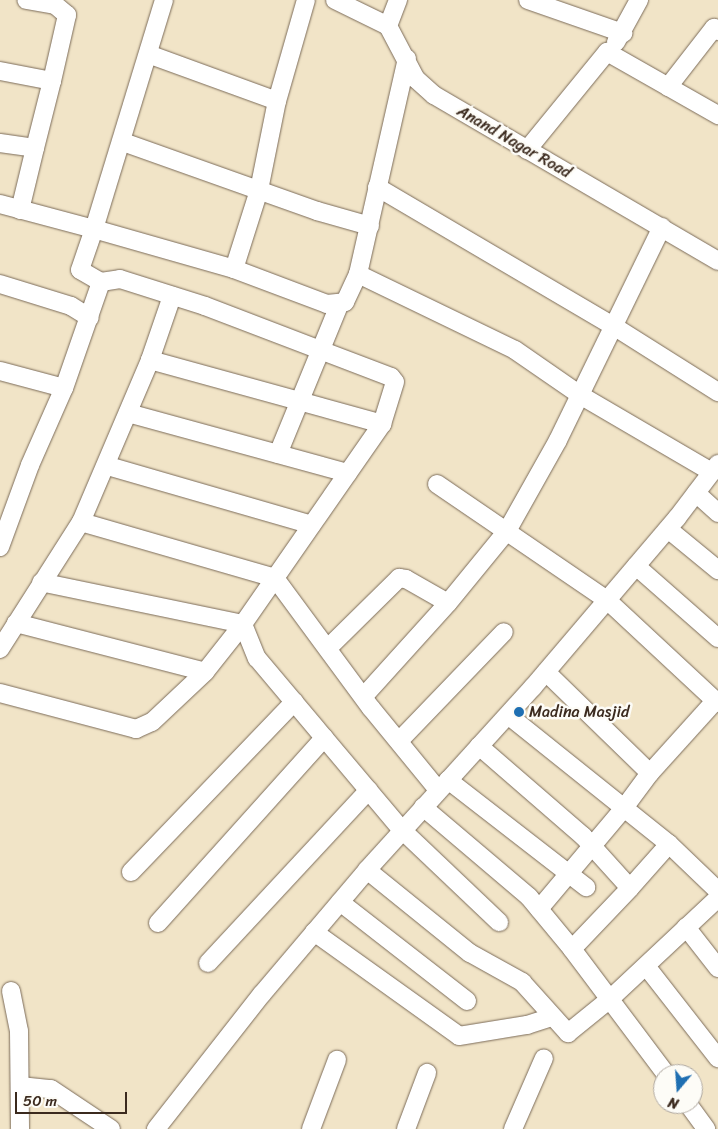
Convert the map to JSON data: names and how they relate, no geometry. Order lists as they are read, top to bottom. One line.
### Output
{"streets":{"street":["Anand Nagar Road"]},"places":["Madina Masjid"],"scale_bar":"50 m","north":"bottom"}
